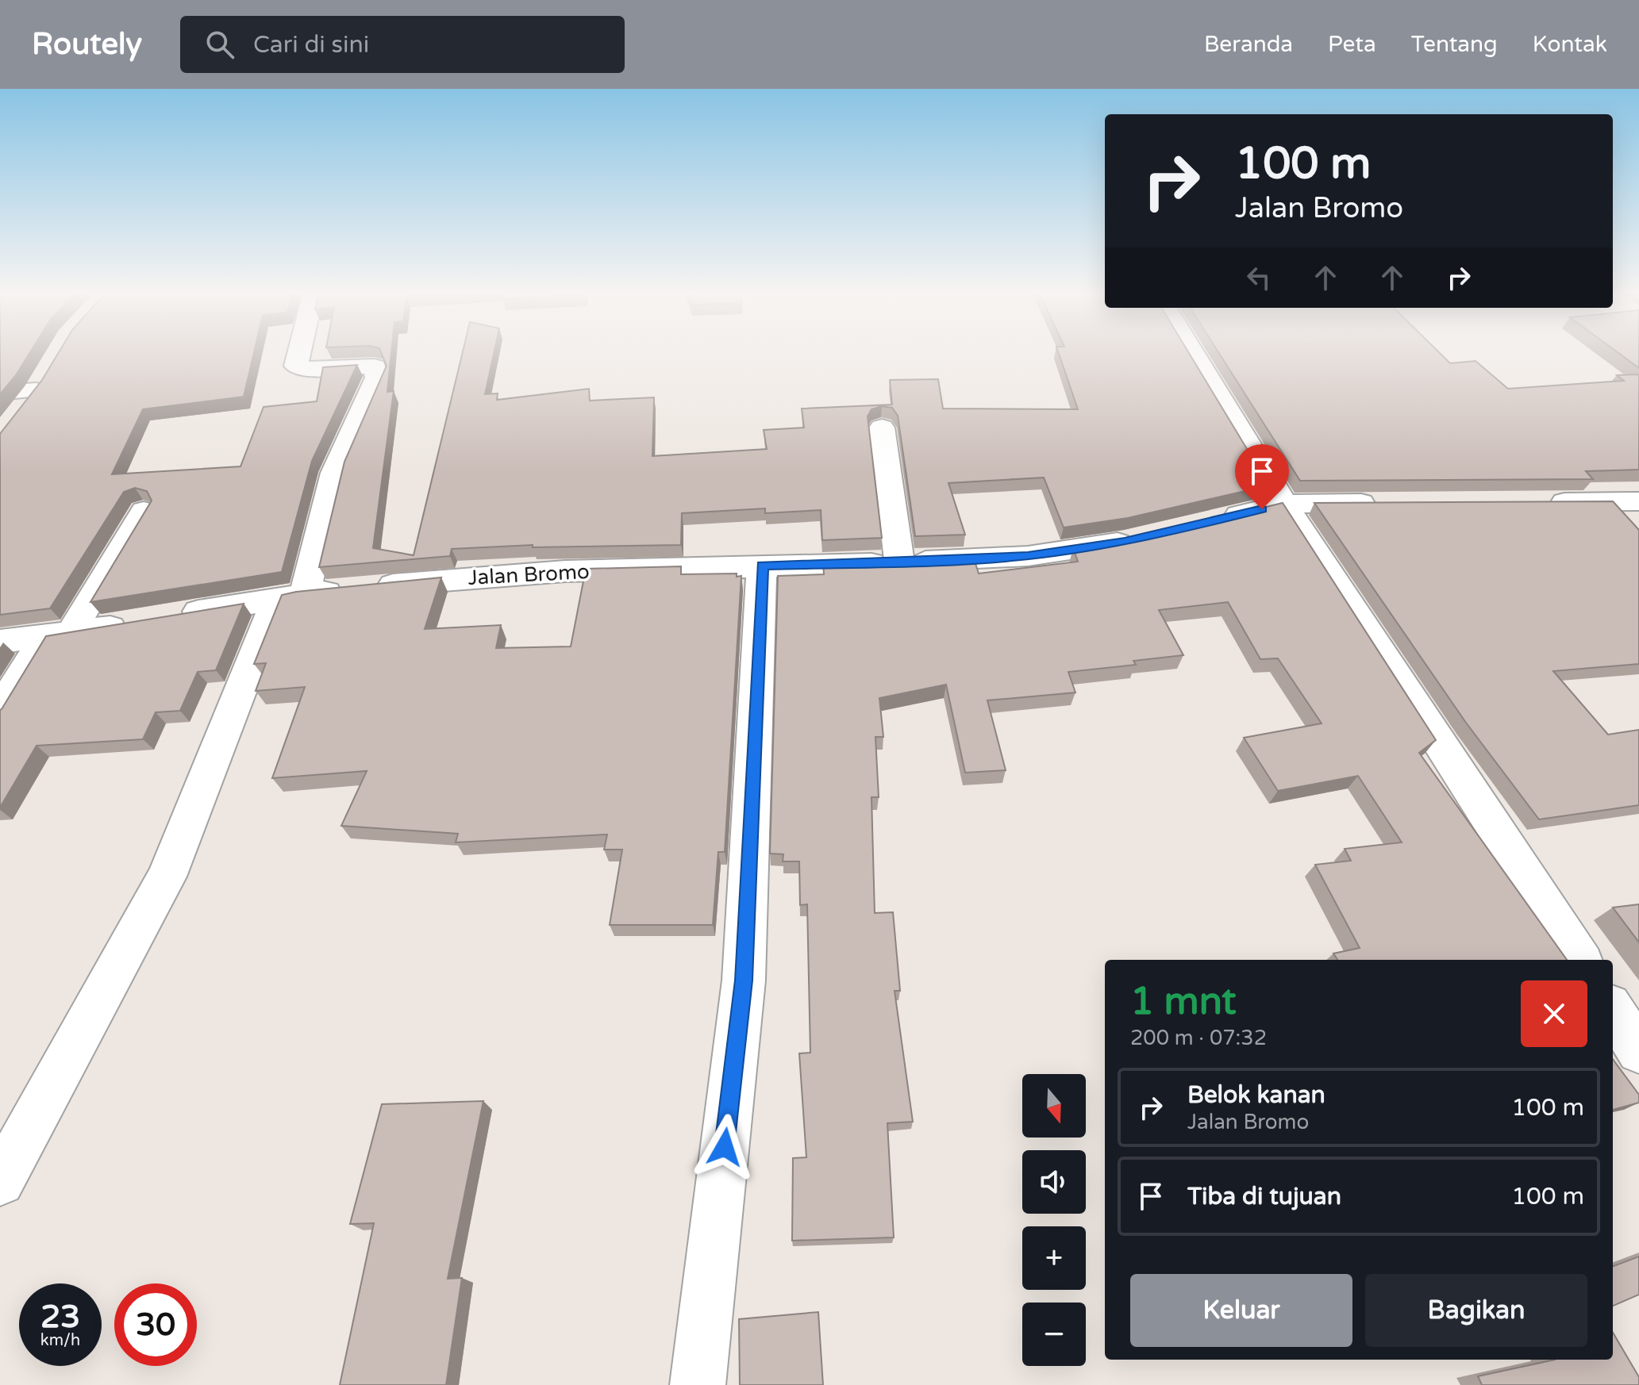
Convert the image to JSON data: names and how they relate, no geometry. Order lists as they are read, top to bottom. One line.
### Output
{"streets":{"street":["Jalan Bromo"]},"north":"bottom","page":{"header":"Routely","search":"Cari di sini","nav":["Beranda","Peta","Tentang","Kontak"],"turn":["100 m","Jalan Bromo"],"heading":["1 mnt","200 m · 07:32"],"list":[{"name":"Belok kanan","note":"Jalan Bromo","value":"100 m"},{"name":"Tiba di tujuan","value":"100 m"}],"map_buttons":["+","−"],"buttons":["Keluar","Bagikan"],"speed":"23 km/h","limit":"30"}}
